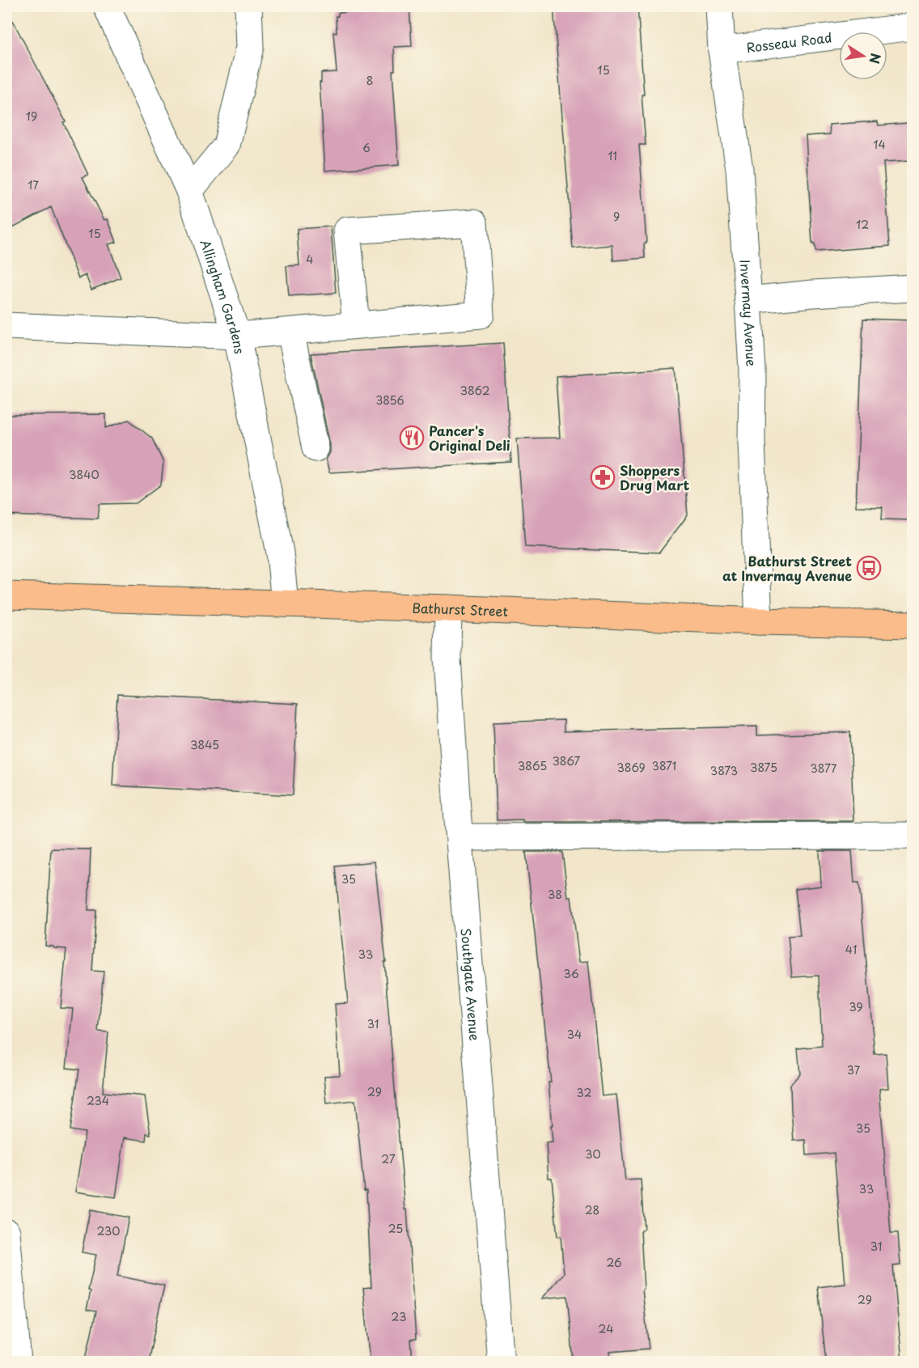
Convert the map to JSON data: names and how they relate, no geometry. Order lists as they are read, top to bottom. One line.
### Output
{"streets":{"main road":["Bathurst Street"],"street":["Rosseau Road","Allingham Gardens","Invermay Avenue","Southgate Avenue"]},"crossings":[["Rosseau Road","Invermay Avenue"],["Allingham Gardens","Bathurst Street"],["Invermay Avenue","Bathurst Street"],["Bathurst Street","Southgate Avenue"]],"places":{"restaurant":["Pancer's Original Deli"],"pharmacy":["Shoppers Drug Mart"],"bus stop":["Bathurst Street at Invermay Avenue"]},"house_numbers":["15","8","19","14","6","11","17","9","12","15","4","3862","3856","3840","3845","3867","3865","3871","3869","3875","3877","3873","35","38","41","33","36","39","31","34","37","29","32","234","35","30","27","33","28","25","230","31","26","29","23","24"],"north":"right"}
